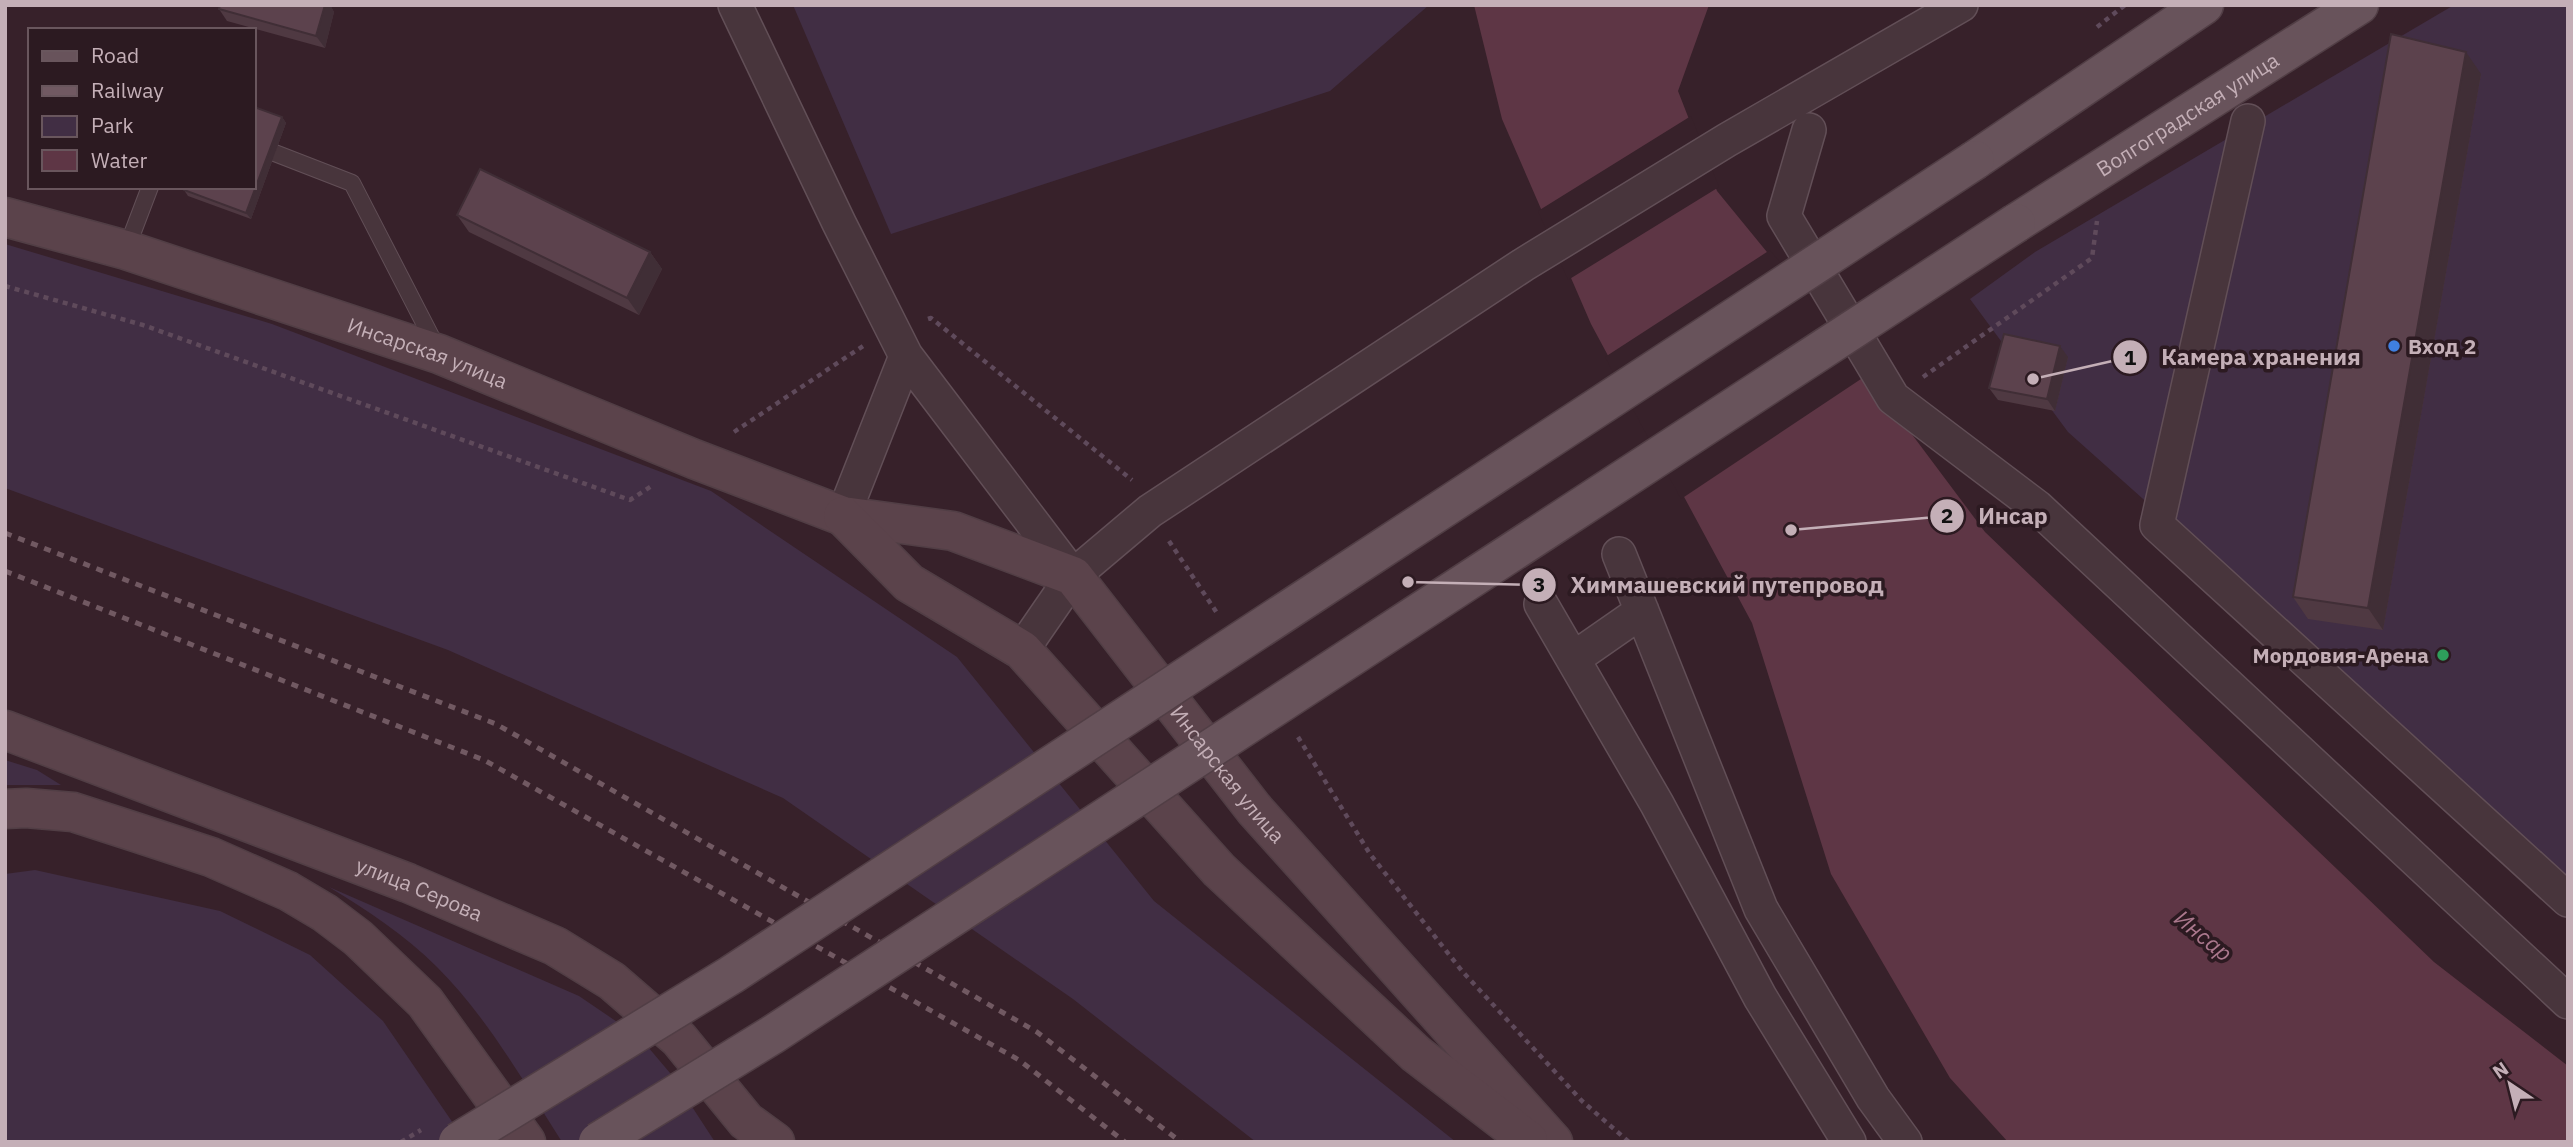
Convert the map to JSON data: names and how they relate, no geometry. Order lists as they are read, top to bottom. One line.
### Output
{"streets":{"main road":["Волгоградская улица"],"street":["Инсарская улица","улица Серова"]},"water":["Инсар"],"places":["Вход 2","Камера хранения","Инсар","Химмашевский путепровод","Мордовия-Арена"],"legend":["Road","Railway","Park","Water"],"north":"top left"}
